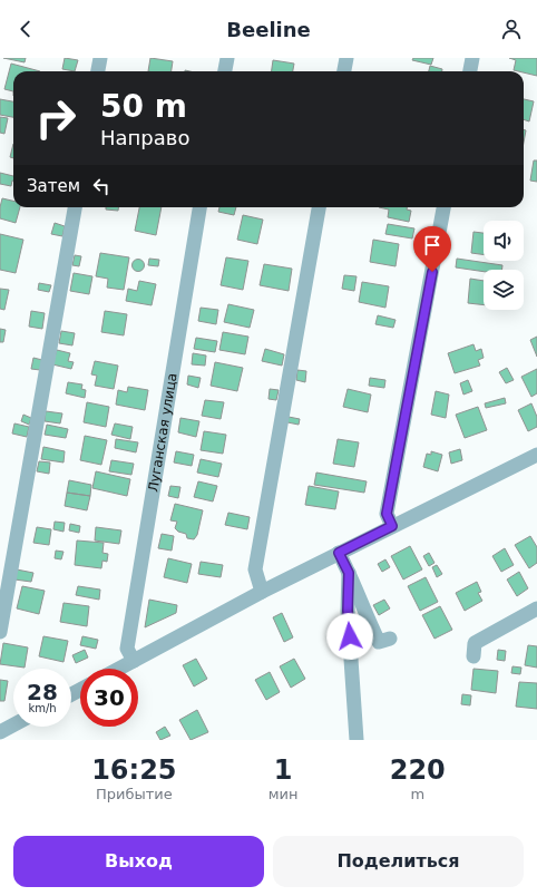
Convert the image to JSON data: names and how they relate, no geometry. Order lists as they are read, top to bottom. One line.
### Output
{"streets":{"street":["Луганская улица"]},"page":{"header":"Beeline","turn":["50 m","Направо"],"then":"Затем","speed":"28 km/h","limit":"30","eta":["16:25","Прибытие","1","мин","220","m"],"buttons":["Выход","Поделиться"]}}
